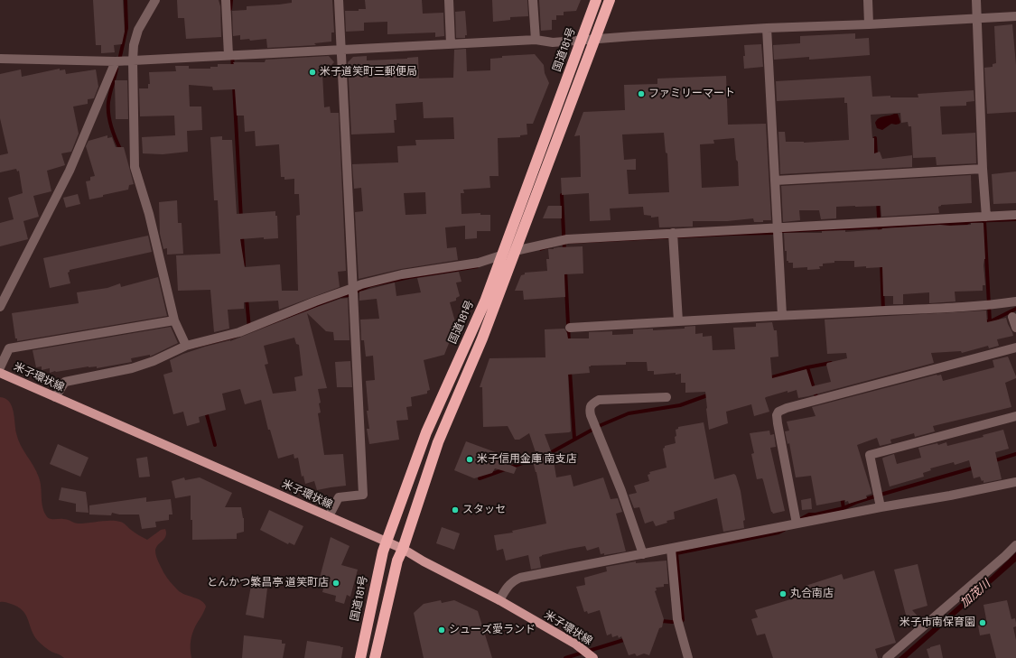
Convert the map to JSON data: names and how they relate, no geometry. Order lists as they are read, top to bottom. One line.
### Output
{"streets":{"highway":["国道181号"],"main road":["米子環状線"]},"crossings":[["国道181号","米子環状線"]],"water":["加茂川"],"places":["米子道笑町三郵便局","ファミリーマート","米子信用金庫 南支店","スタッセ","とんかつ繁昌亭 道笑町店","丸合南店","米子市南保育園","シューズ愛ランド"]}
